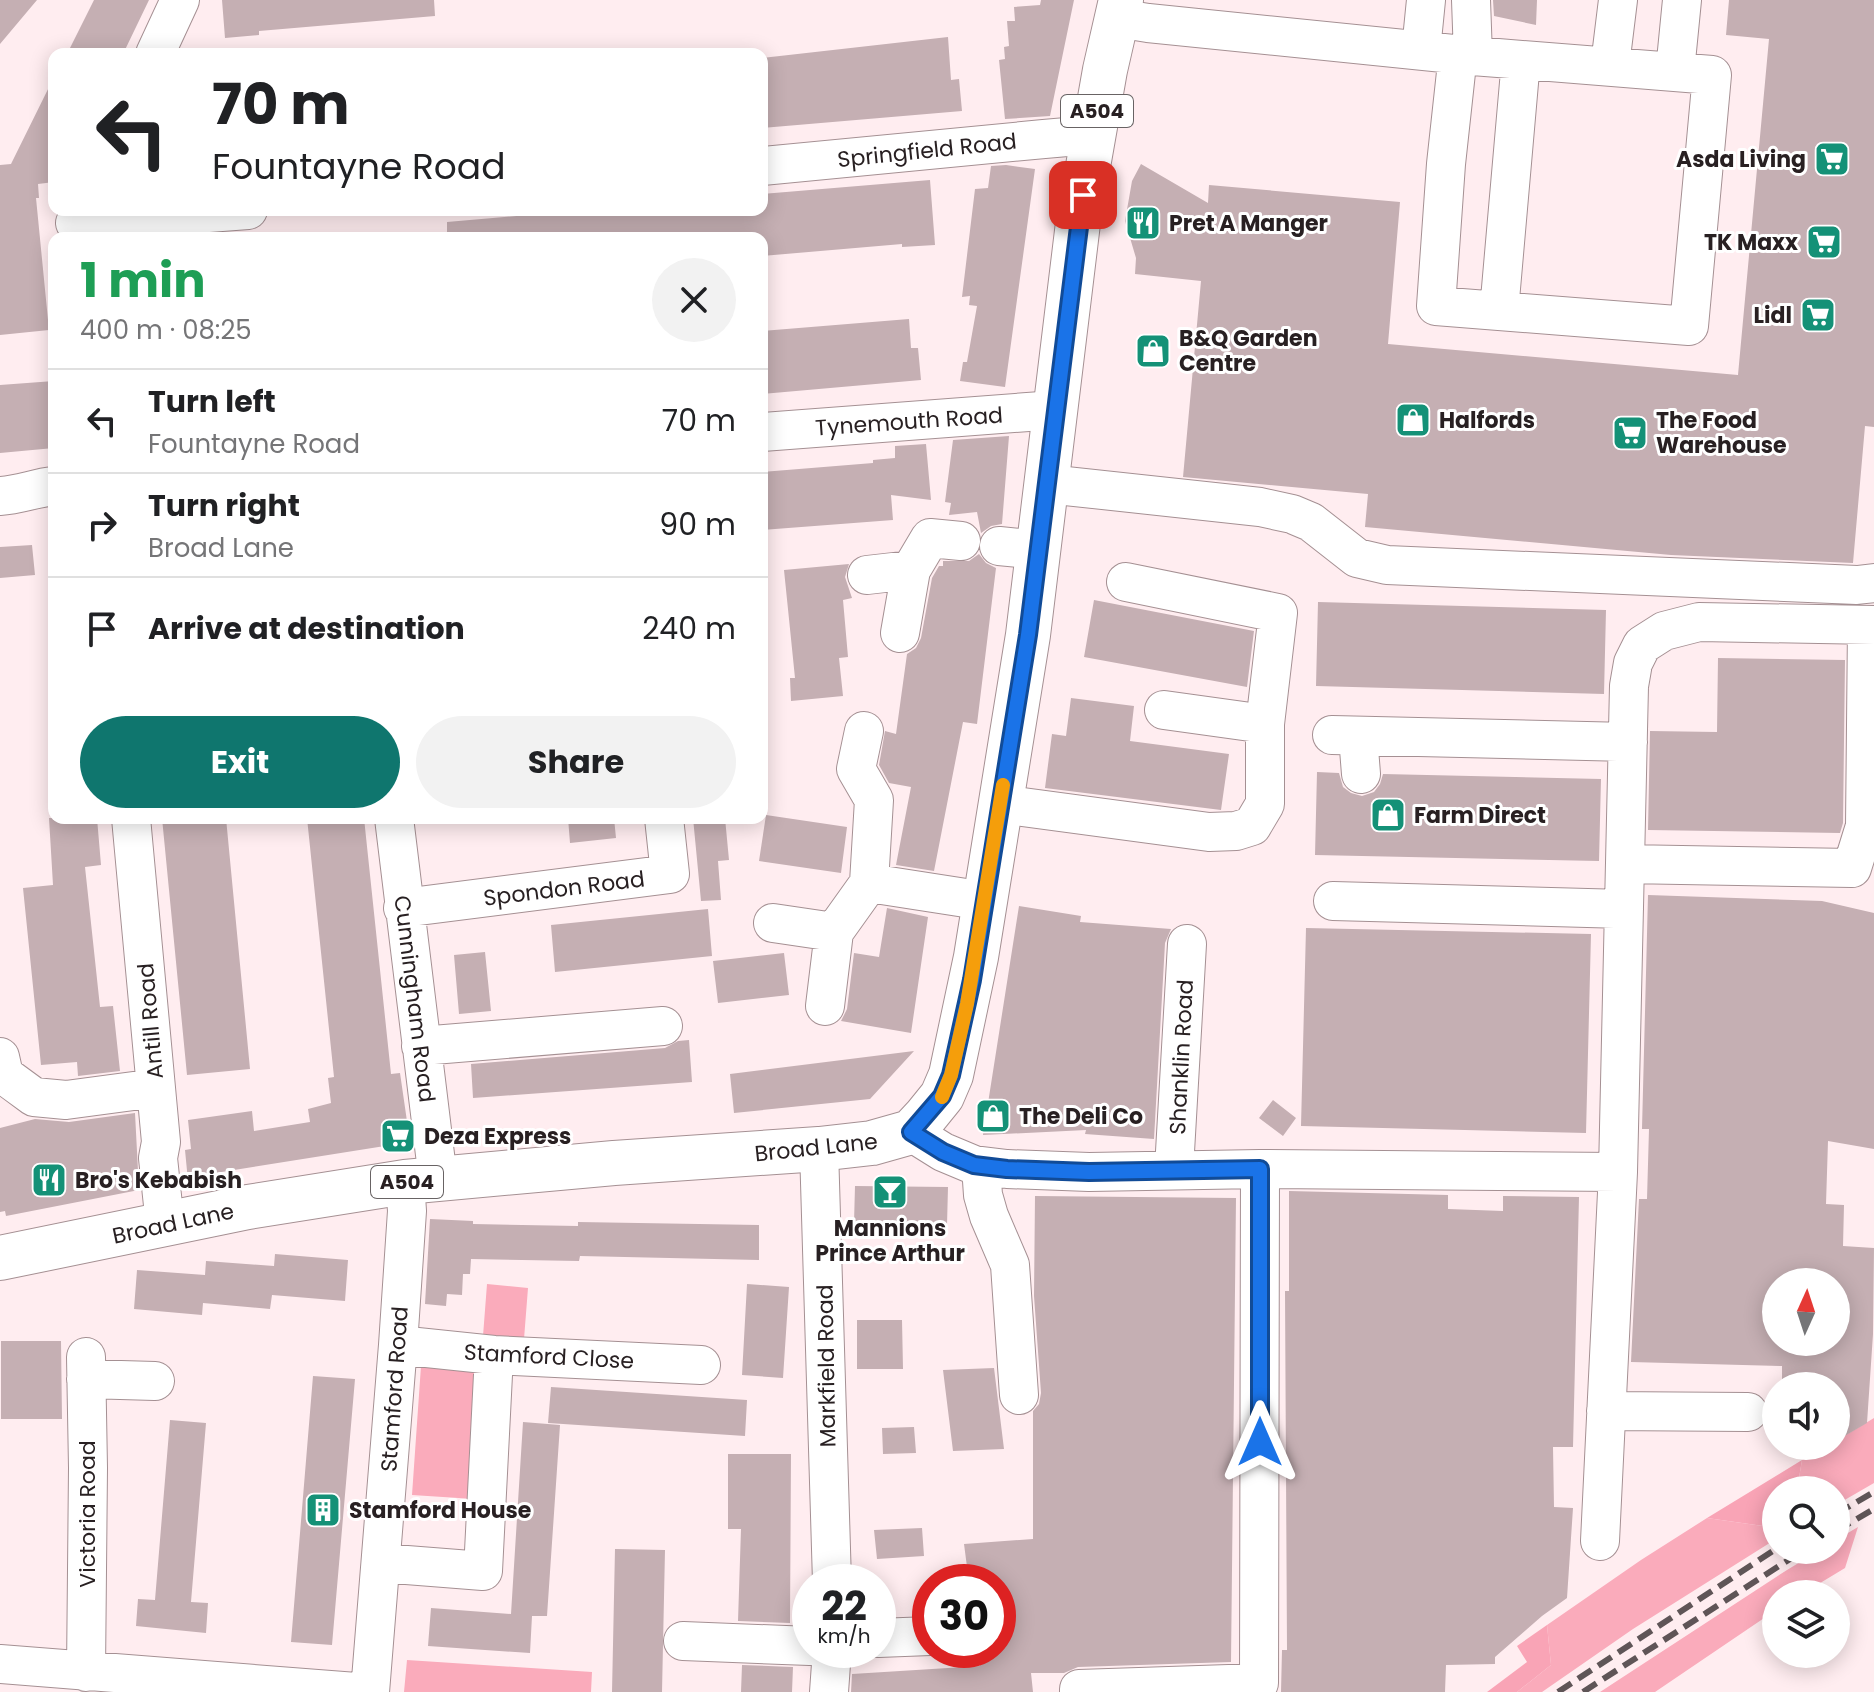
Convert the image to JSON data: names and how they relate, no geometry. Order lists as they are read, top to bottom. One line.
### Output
{"streets":{"main road":["A504","Broad Lane"],"street":["Springfield Road","Tynemouth Road","Spondon Road","Cunningham Road","Antill Road","Shanklin Road","Stamford Close","Markfield Road","Stamford Road","Victoria Road"]},"crossings":[["A504","Springfield Road"],["A504","Tynemouth Road"],["A504","Broad Lane"],["Spondon Road","Cunningham Road"],["Cunningham Road","Broad Lane"],["Cunningham Road","Stamford Road"],["Antill Road","Broad Lane"],["Broad Lane","Markfield Road"],["Broad Lane","Stamford Road"],["Stamford Close","Stamford Road"]],"places":{"supermarket":["Asda Living","TK Maxx","Lidl","The Food Warehouse","Deza Express"],"restaurant":["Pret A Manger","Bro's Kebabish"],"shop":["B&Q Garden Centre","Halfords","Farm Direct","The Deli Co"],"bar":["Mannions Prince Arthur"],"building":["Stamford House"]},"north":"top","page":{"turn":["70 m","Fountayne Road"],"heading":["1 min","400 m · 08:25"],"list":[{"name":"Turn left","note":"Fountayne Road","value":"70 m"},{"name":"Turn right","note":"Broad Lane","value":"90 m"},{"name":"Arrive at destination","value":"240 m"}],"buttons":["Exit","Share"],"speed":"22 km/h","limit":"30"}}
